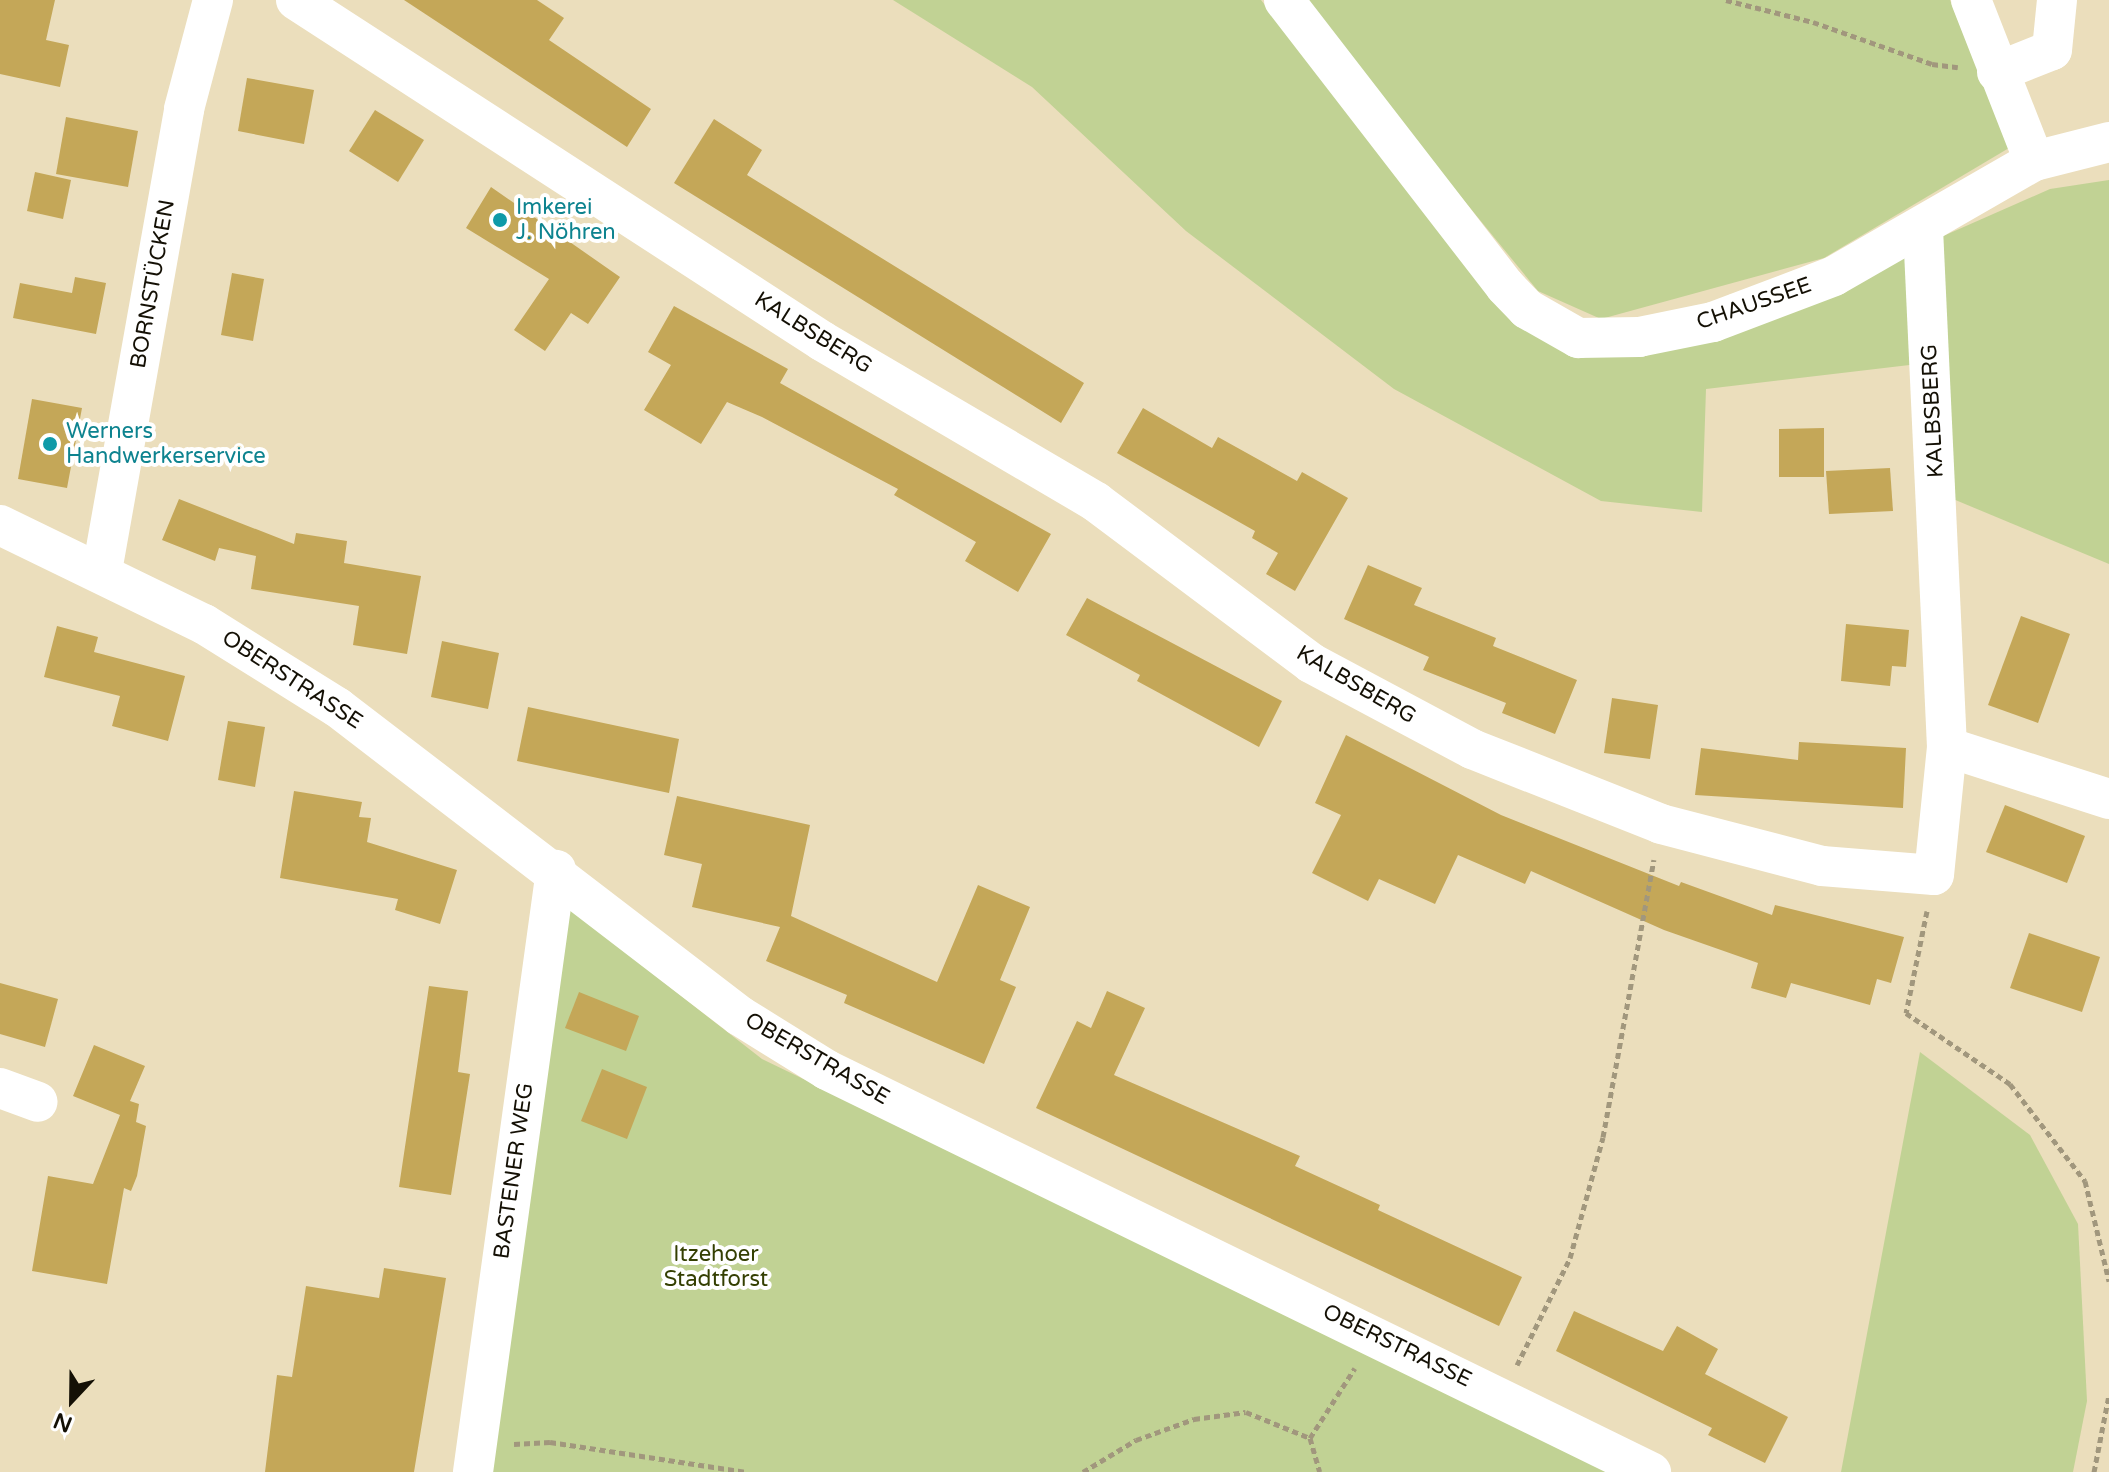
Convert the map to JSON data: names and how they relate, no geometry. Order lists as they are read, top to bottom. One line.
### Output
{"streets":{"street":["BORNSTÜCKEN","CHAUSSEE","KALBSBERG","OBERSTRASSE","BASTENER WEG"]},"crossings":[["BORNSTÜCKEN","OBERSTRASSE"],["CHAUSSEE","KALBSBERG"],["OBERSTRASSE","BASTENER WEG"]],"parks":["Itzehoer Stadtforst"],"places":["Imkerei J. Nöhren","Werners Handwerkerservice"],"north":"bottom"}
